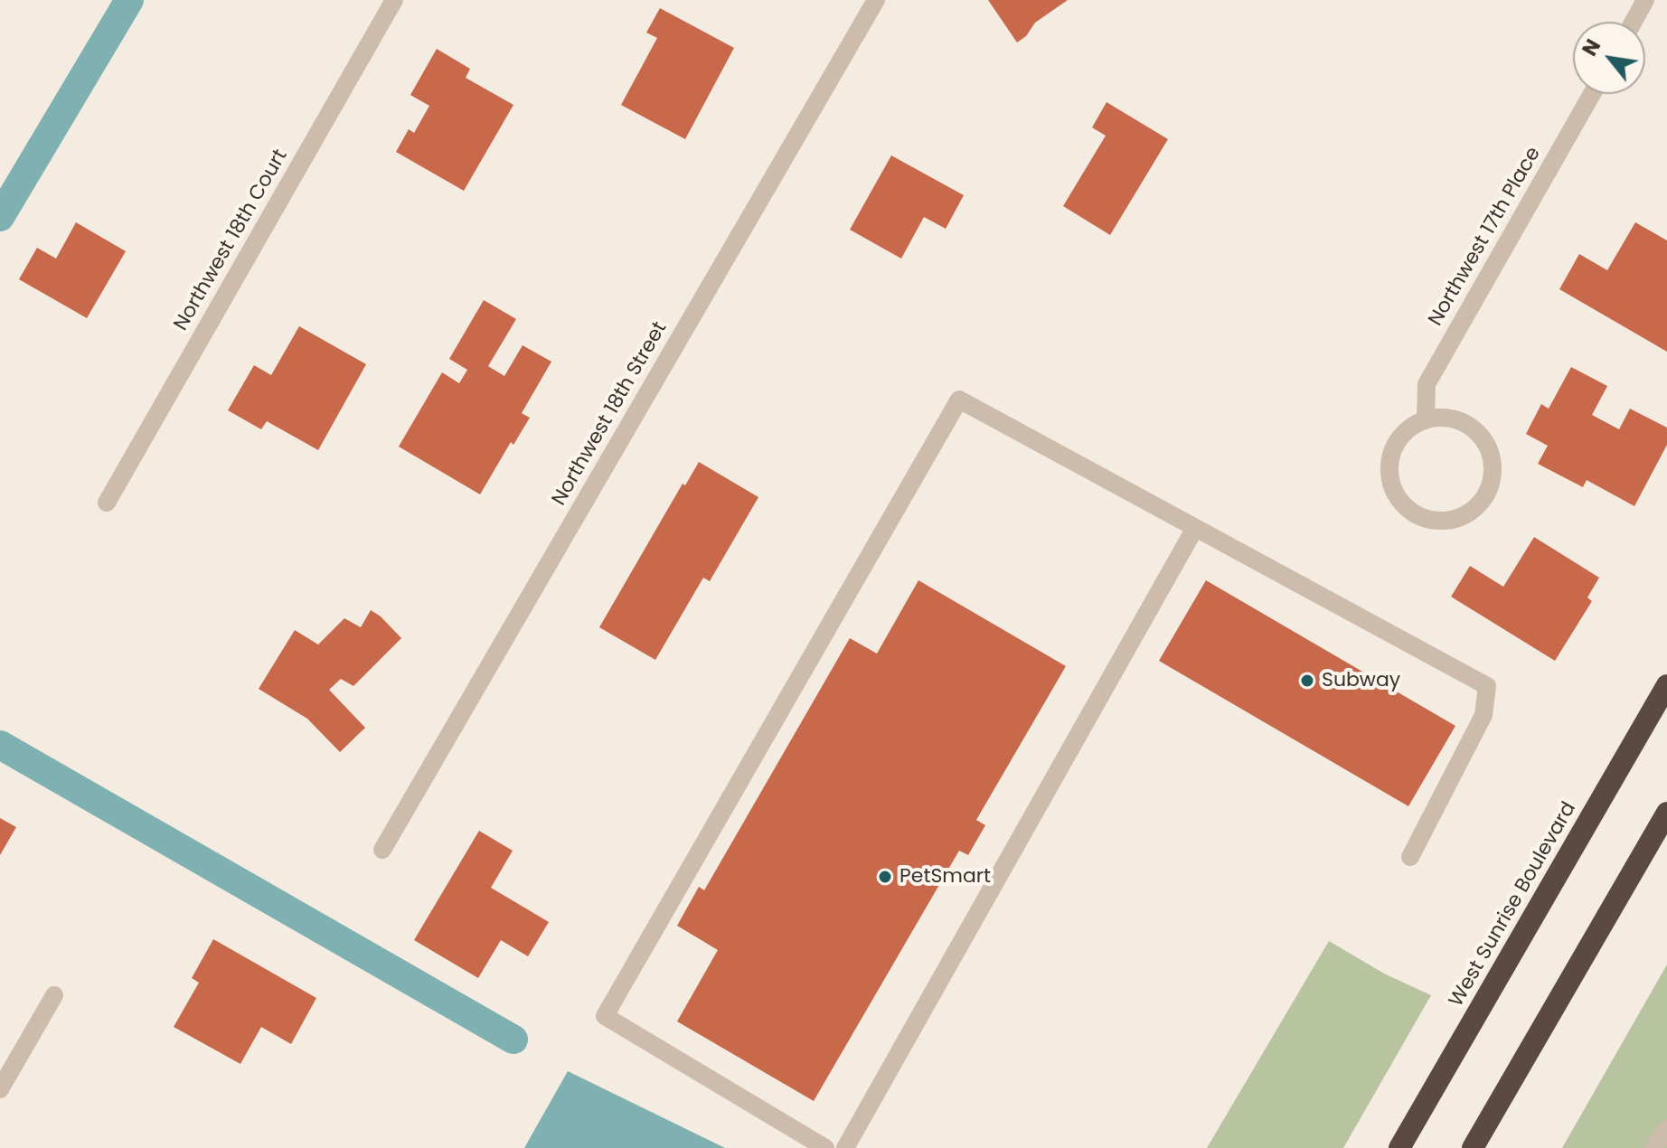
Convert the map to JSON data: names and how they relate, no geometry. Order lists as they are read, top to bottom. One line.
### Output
{"streets":{"highway":["West Sunrise Boulevard"],"street":["Northwest 17th Place","Northwest 18th Court","Northwest 18th Street"]},"places":["Subway","PetSmart"],"north":"top left"}
